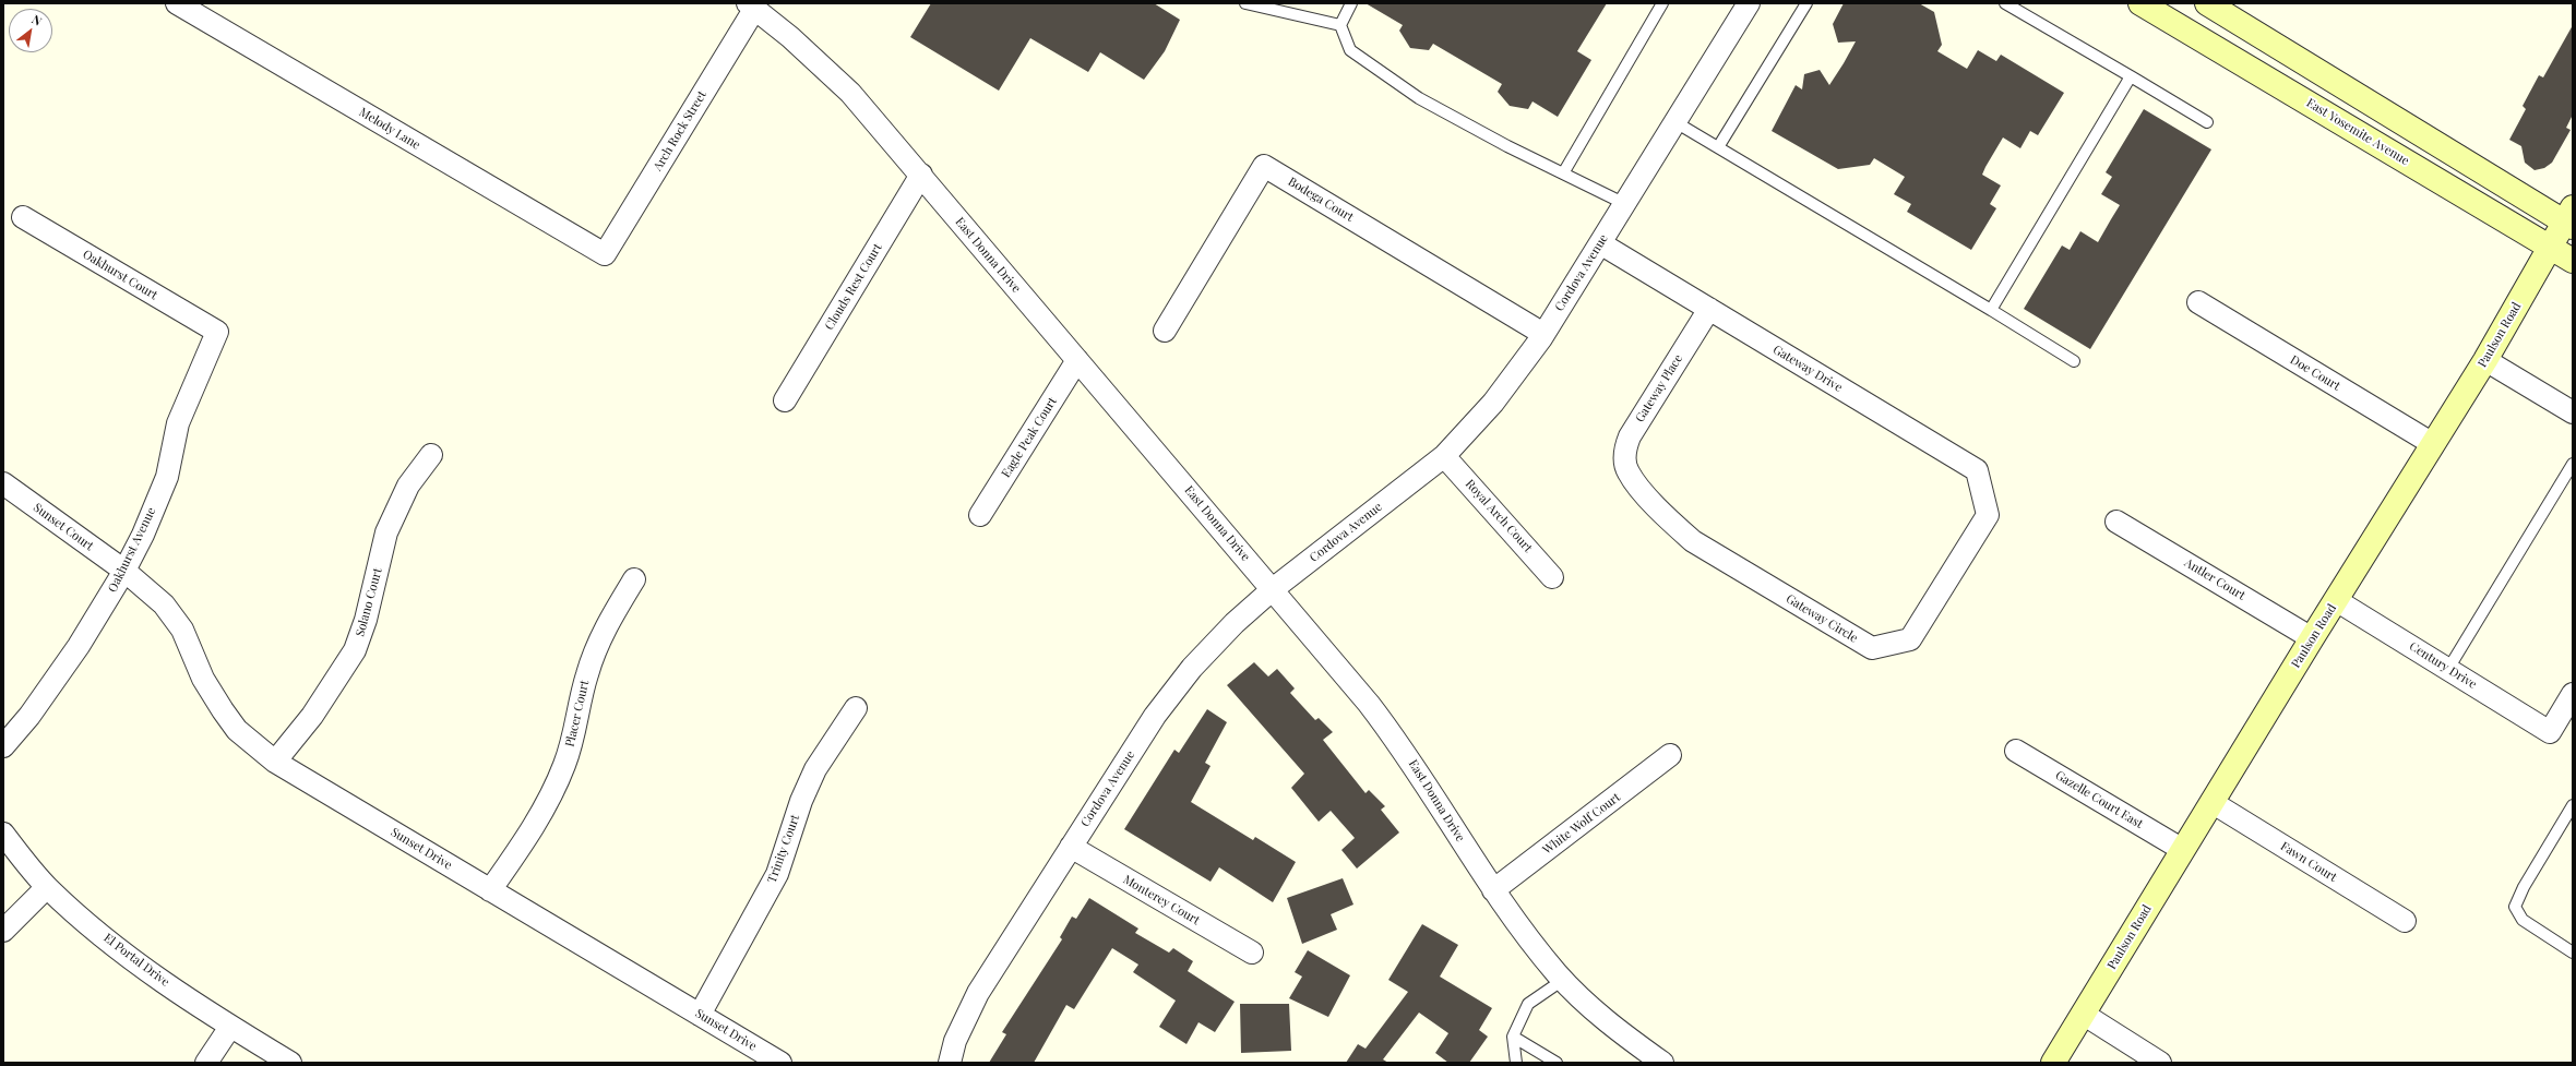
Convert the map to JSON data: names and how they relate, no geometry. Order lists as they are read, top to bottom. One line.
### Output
{"streets":{"street":["Melody Lane","Arch Rock Street","East Yosemite Avenue","Bodega Court","East Donna Drive","Cordova Avenue","Oakhurst Court","Clouds Rest Court","Paulson Road","Gateway Drive","Doe Court","Gateway Place","Eagle Peak Court","Royal Arch Court","Sunset Court","Oakhurst Avenue","Antler Court","Solano Court","Gateway Circle","Century Drive","Placer Court","Gazelle Court East","White Wolf Court","Sunset Drive","Trinity Court","Fawn Court","Monterey Court","El Portal Drive"]},"crossings":[["Melody Lane","Arch Rock Street"],["Arch Rock Street","East Donna Drive"],["East Yosemite Avenue","Paulson Road"],["Bodega Court","Cordova Avenue"],["East Donna Drive","Cordova Avenue"],["East Donna Drive","Clouds Rest Court"],["East Donna Drive","Eagle Peak Court"],["East Donna Drive","White Wolf Court"],["Cordova Avenue","Gateway Drive"],["Cordova Avenue","Royal Arch Court"],["Cordova Avenue","Monterey Court"],["Oakhurst Court","Oakhurst Avenue"],["Paulson Road","Doe Court"],["Paulson Road","Antler Court"],["Paulson Road","Century Drive"],["Paulson Road","Gazelle Court East"],["Paulson Road","Fawn Court"],["Gateway Drive","Gateway Place"],["Gateway Drive","Gateway Circle"],["Gateway Place","Gateway Circle"],["Sunset Court","Oakhurst Avenue"],["Sunset Court","Sunset Drive"],["Oakhurst Avenue","Sunset Drive"],["Solano Court","Sunset Drive"],["Placer Court","Sunset Drive"],["Sunset Drive","Trinity Court"]],"north":"top right"}
